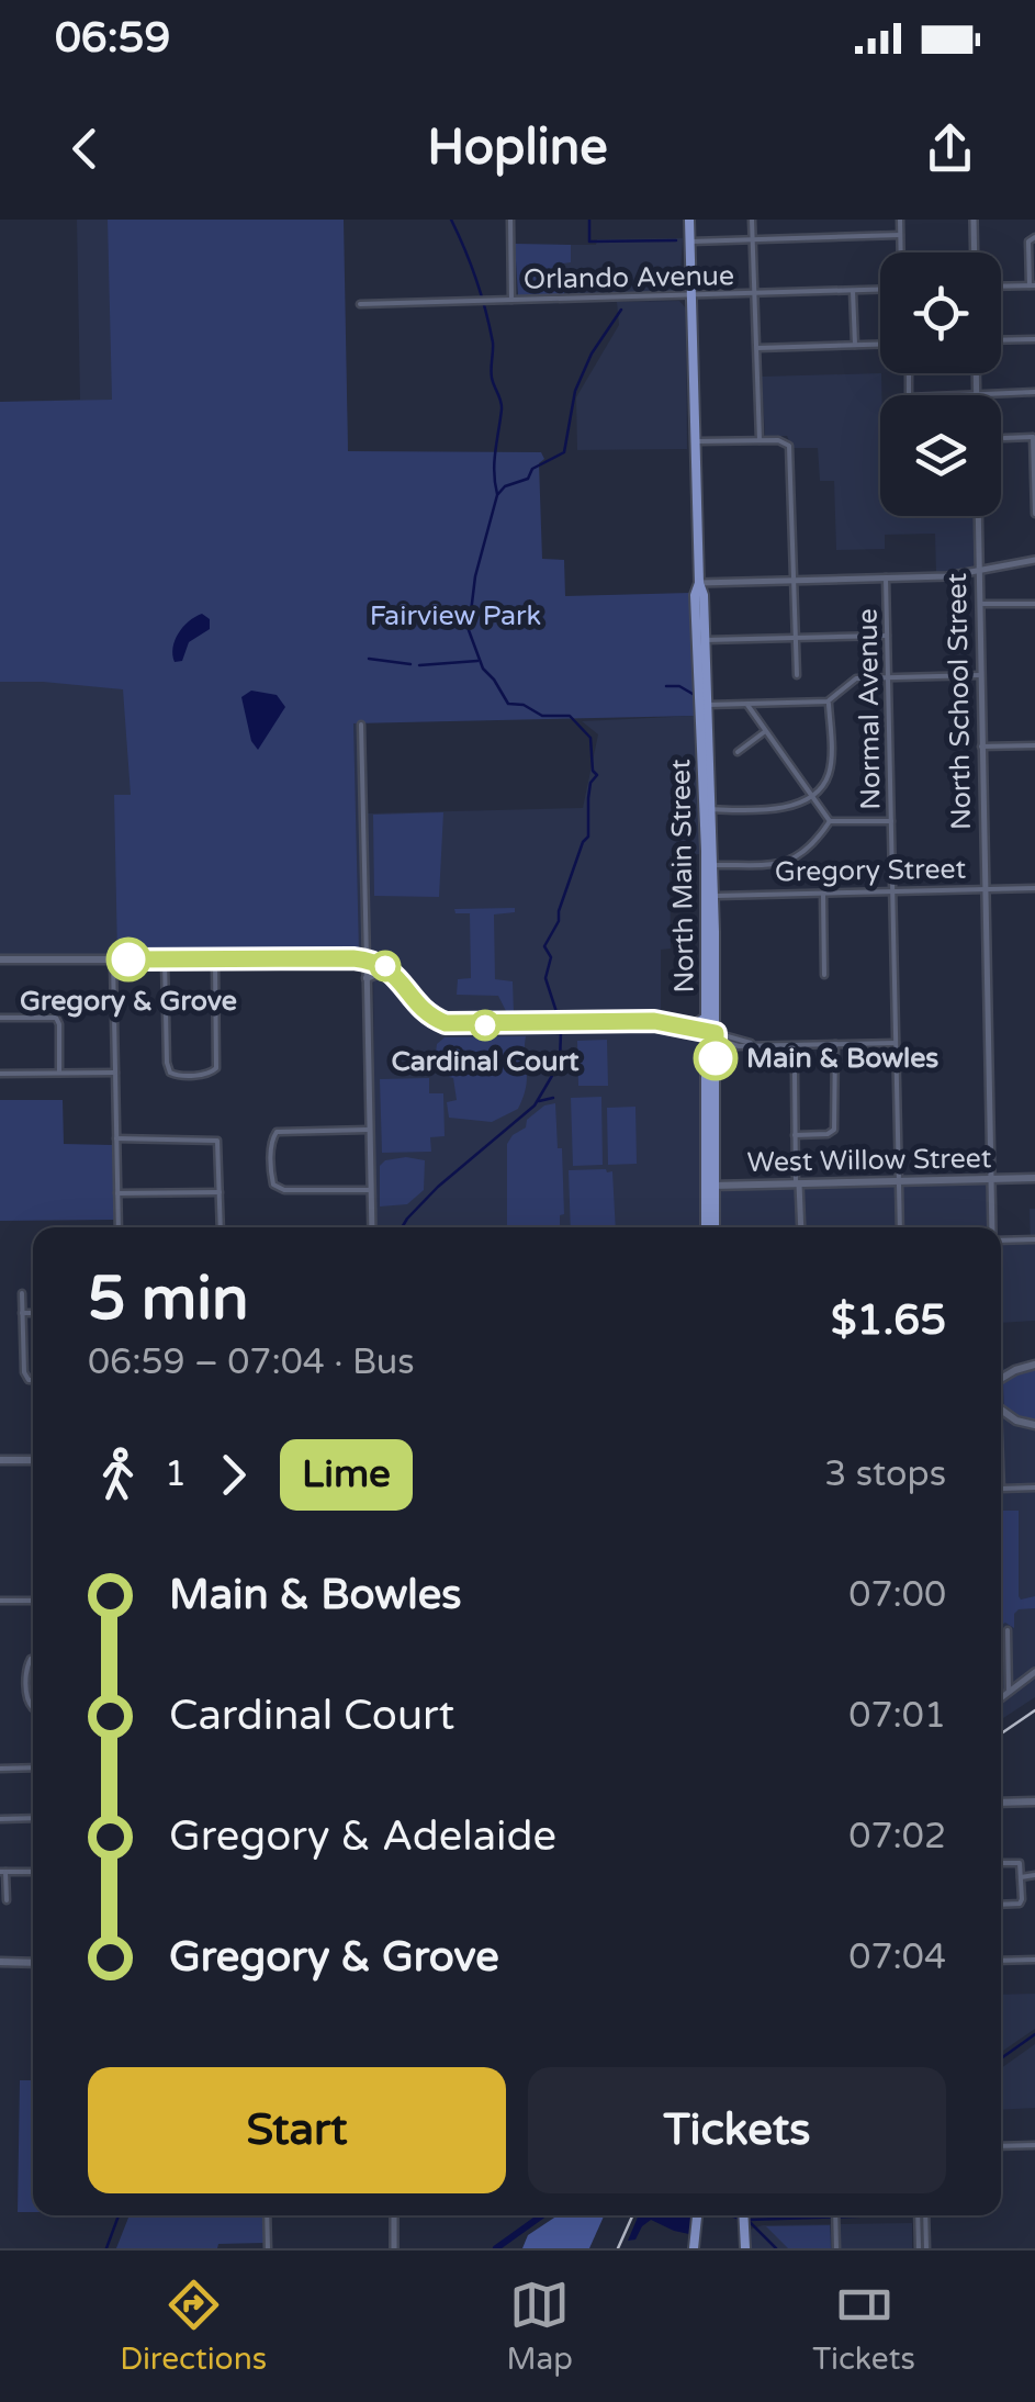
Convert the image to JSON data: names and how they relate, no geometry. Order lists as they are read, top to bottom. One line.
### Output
{"streets":{"main road":["North Main Street","West Willow Street"],"street":["Orlando Avenue","North School Street","Normal Avenue","Gregory Street"]},"crossings":[["Orlando Avenue","North Main Street"],["North School Street","Gregory Street"],["North School Street","West Willow Street"],["Normal Avenue","Gregory Street"],["Normal Avenue","West Willow Street"],["Gregory Street","North Main Street"],["North Main Street","West Willow Street"]],"parks":["Fairview Park"],"places":["Gregory & Grove","Cardinal Court","Main & Bowles"],"lines":["bus line Lime"],"page":{"status":"06:59","header":"Hopline","heading":["5 min","06:59 – 07:04 · Bus","$1.65"],"legs":["1","Lime","3 stops"],"list":[{"name":"Main & Bowles","value":"07:00"},{"name":"Cardinal Court","value":"07:01"},{"name":"Gregory & Adelaide","value":"07:02"},{"name":"Gregory & Grove","value":"07:04"}],"buttons":["Start","Tickets"],"tabs":["Directions","Map","Tickets"]}}
